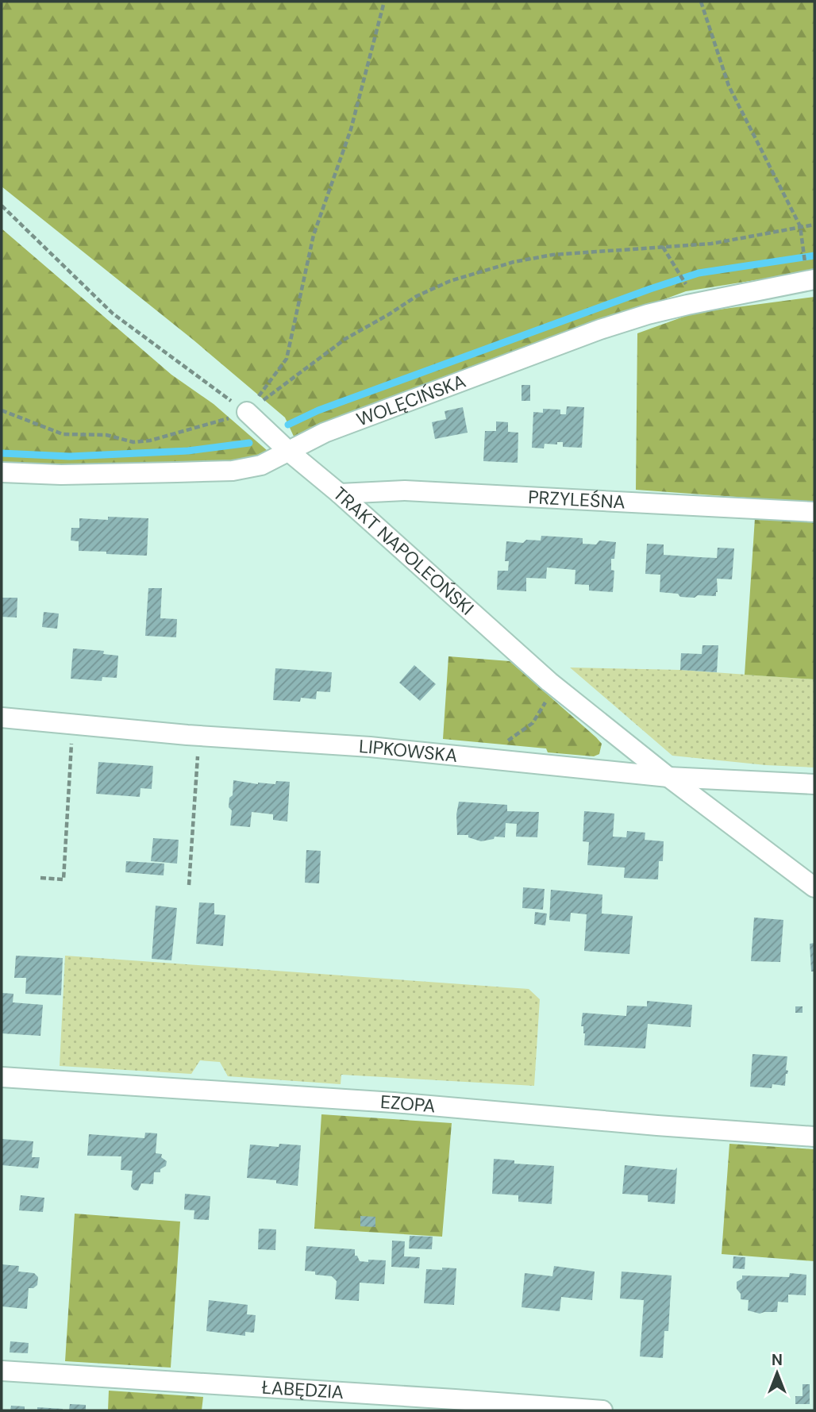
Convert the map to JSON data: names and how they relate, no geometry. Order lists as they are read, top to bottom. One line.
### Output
{"streets":{"street":["WOLĘCIŃSKA","PRZYLEŚNA","TRAKT NAPOLEOŃSKI","LIPKOWSKA","EZOPA","ŁABĘDZIA"]},"crossings":[["WOLĘCIŃSKA","TRAKT NAPOLEOŃSKI"],["PRZYLEŚNA","TRAKT NAPOLEOŃSKI"],["TRAKT NAPOLEOŃSKI","LIPKOWSKA"]],"north":"top"}
